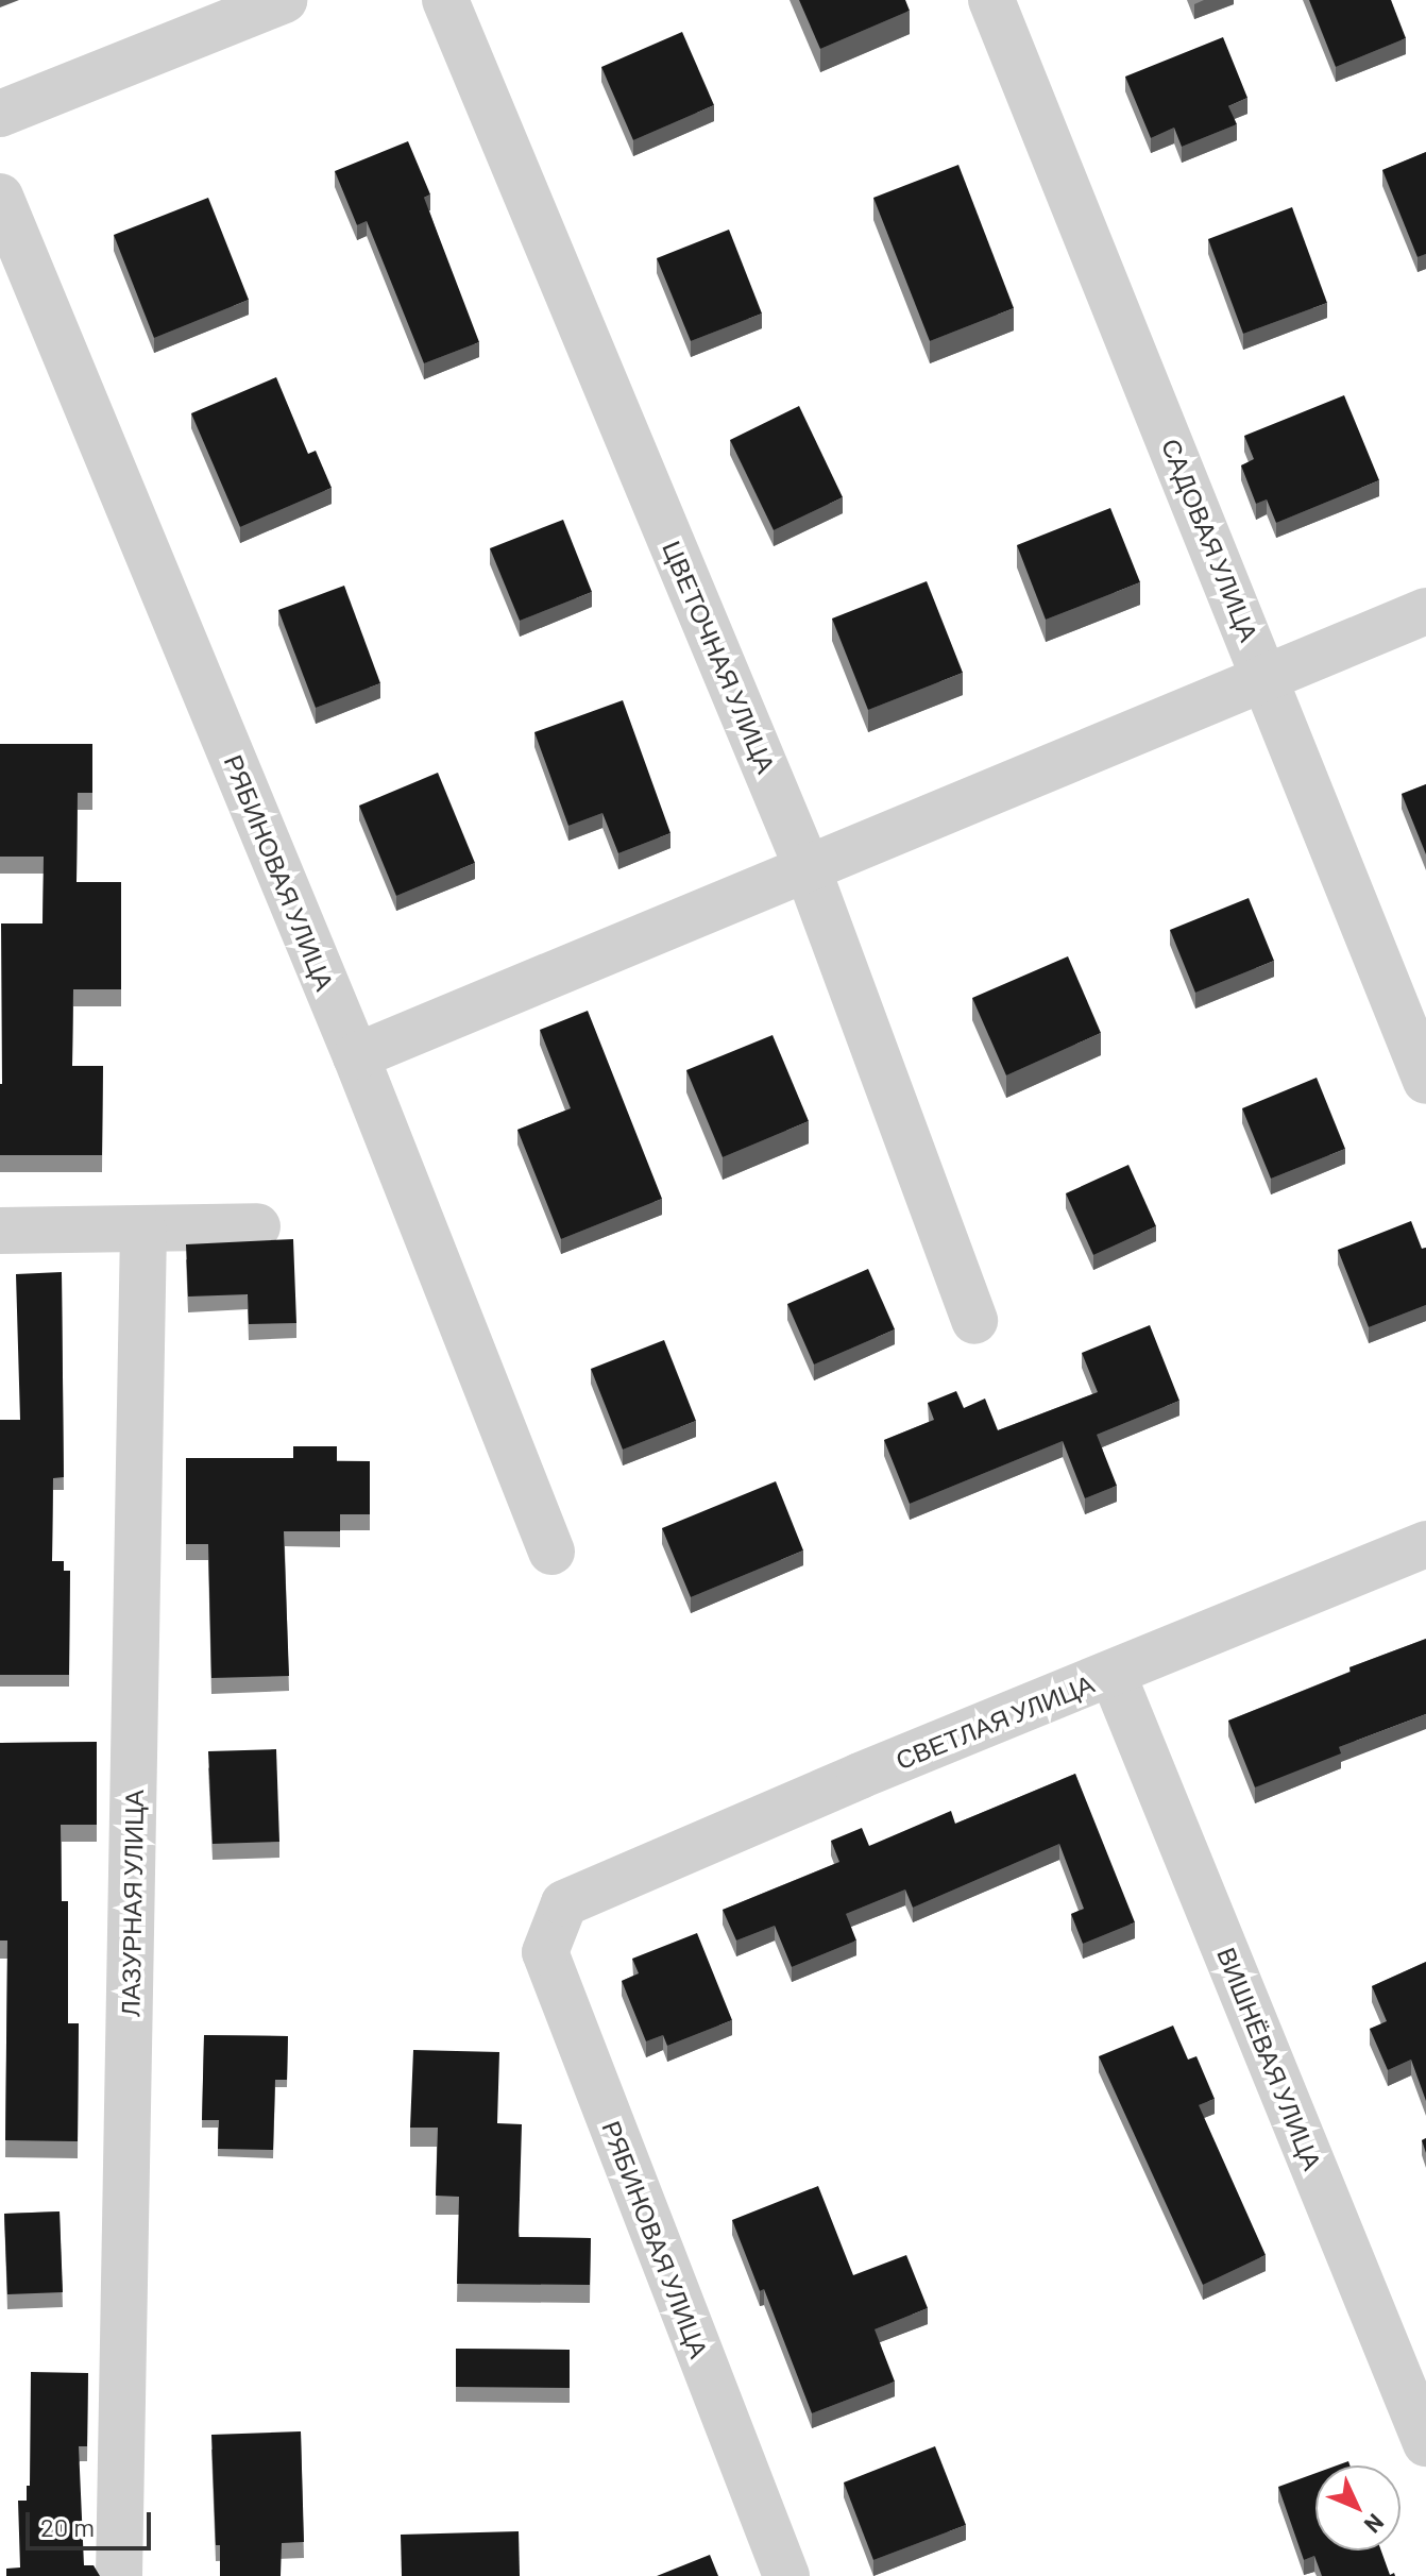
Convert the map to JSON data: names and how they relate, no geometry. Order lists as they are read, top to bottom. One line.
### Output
{"streets":{"street":["САДОВАЯ УЛИЦА","ЦВЕТОЧНАЯ УЛИЦА","РЯБИНОВАЯ УЛИЦА","СВЕТЛАЯ УЛИЦА","ЛАЗУРНАЯ УЛИЦА","ВИШНЁВАЯ УЛИЦА"]},"crossings":[["РЯБИНОВАЯ УЛИЦА","СВЕТЛАЯ УЛИЦА"],["СВЕТЛАЯ УЛИЦА","ВИШНЁВАЯ УЛИЦА"]],"scale_bar":"20 m","north":"bottom right"}
